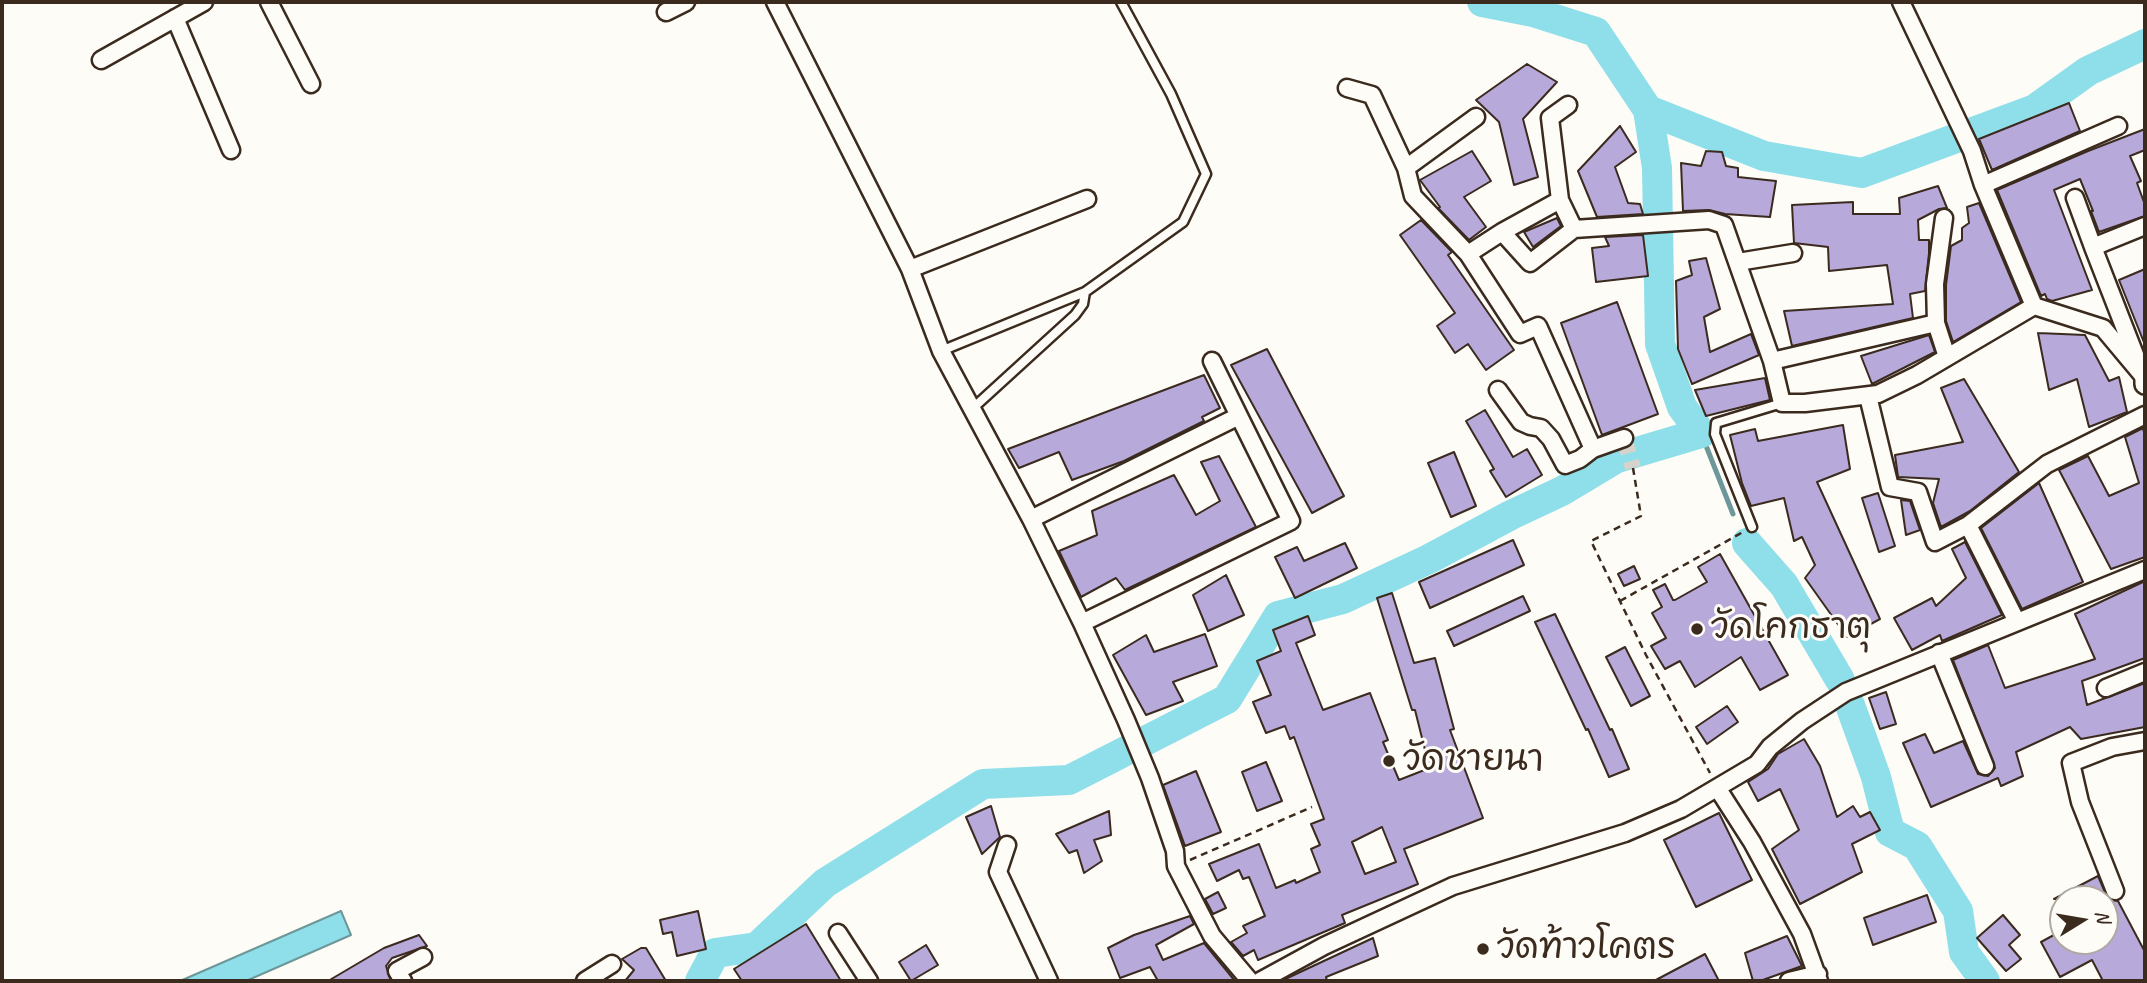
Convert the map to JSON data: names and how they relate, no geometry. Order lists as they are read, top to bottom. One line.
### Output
{"places":["วัดโคกธาตุ","วัดชายนา","วัดท้าวโคตร"],"north":"right"}
